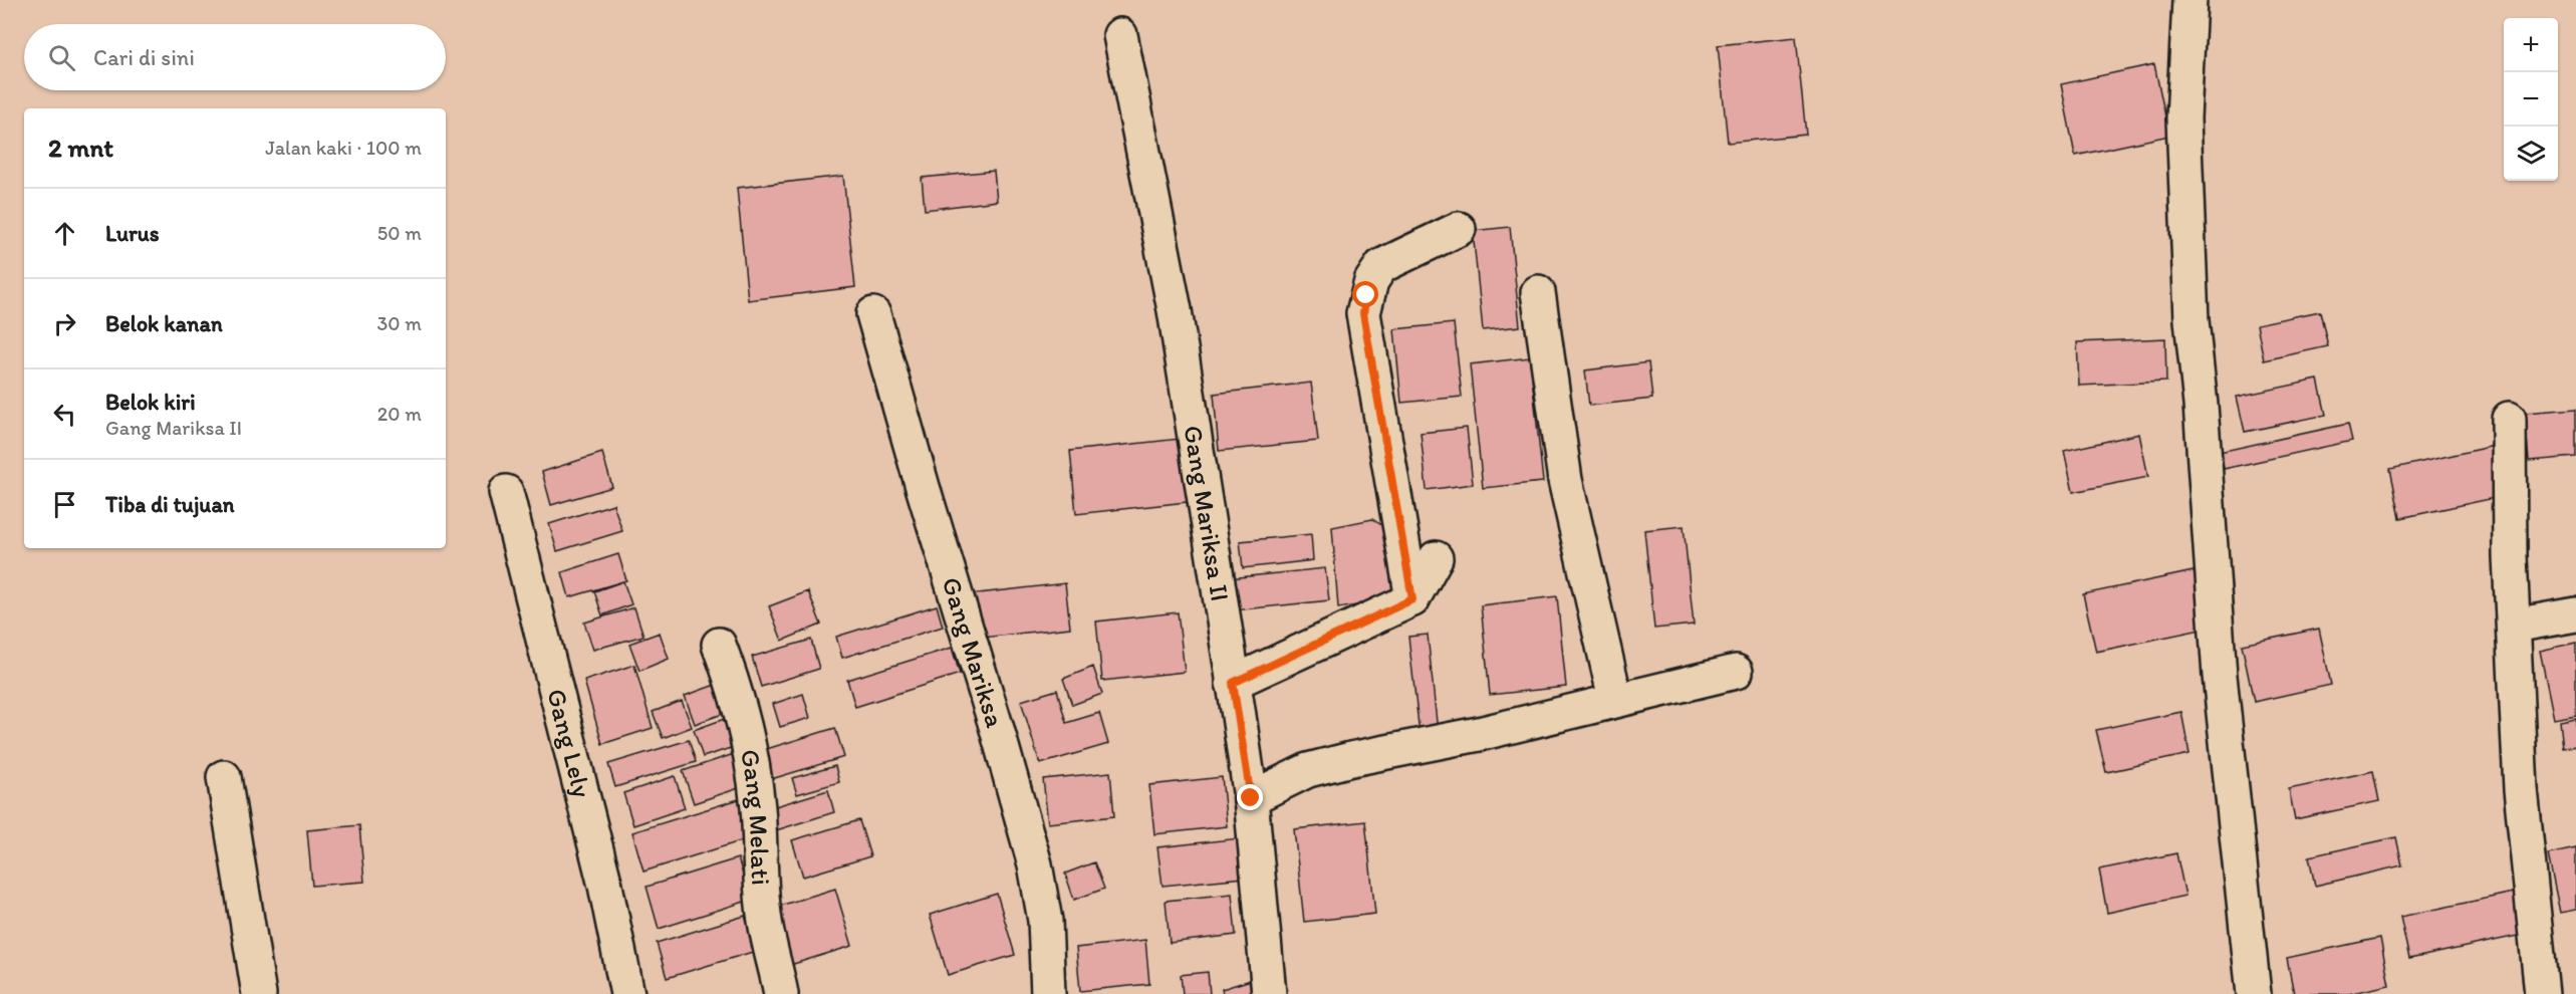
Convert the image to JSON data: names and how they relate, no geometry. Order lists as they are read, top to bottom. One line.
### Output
{"streets":{"street":["Gang Mariksa II","Gang Mariksa","Gang Lely","Gang Melati"]},"page":{"map_buttons":["+","−"],"search":"Cari di sini","heading":["2 mnt","Jalan kaki · 100 m"],"list":[["Lurus","50 m"],["Belok kanan","30 m"],["Belok kiri","Gang Mariksa II","20 m"],"Tiba di tujuan"]}}
